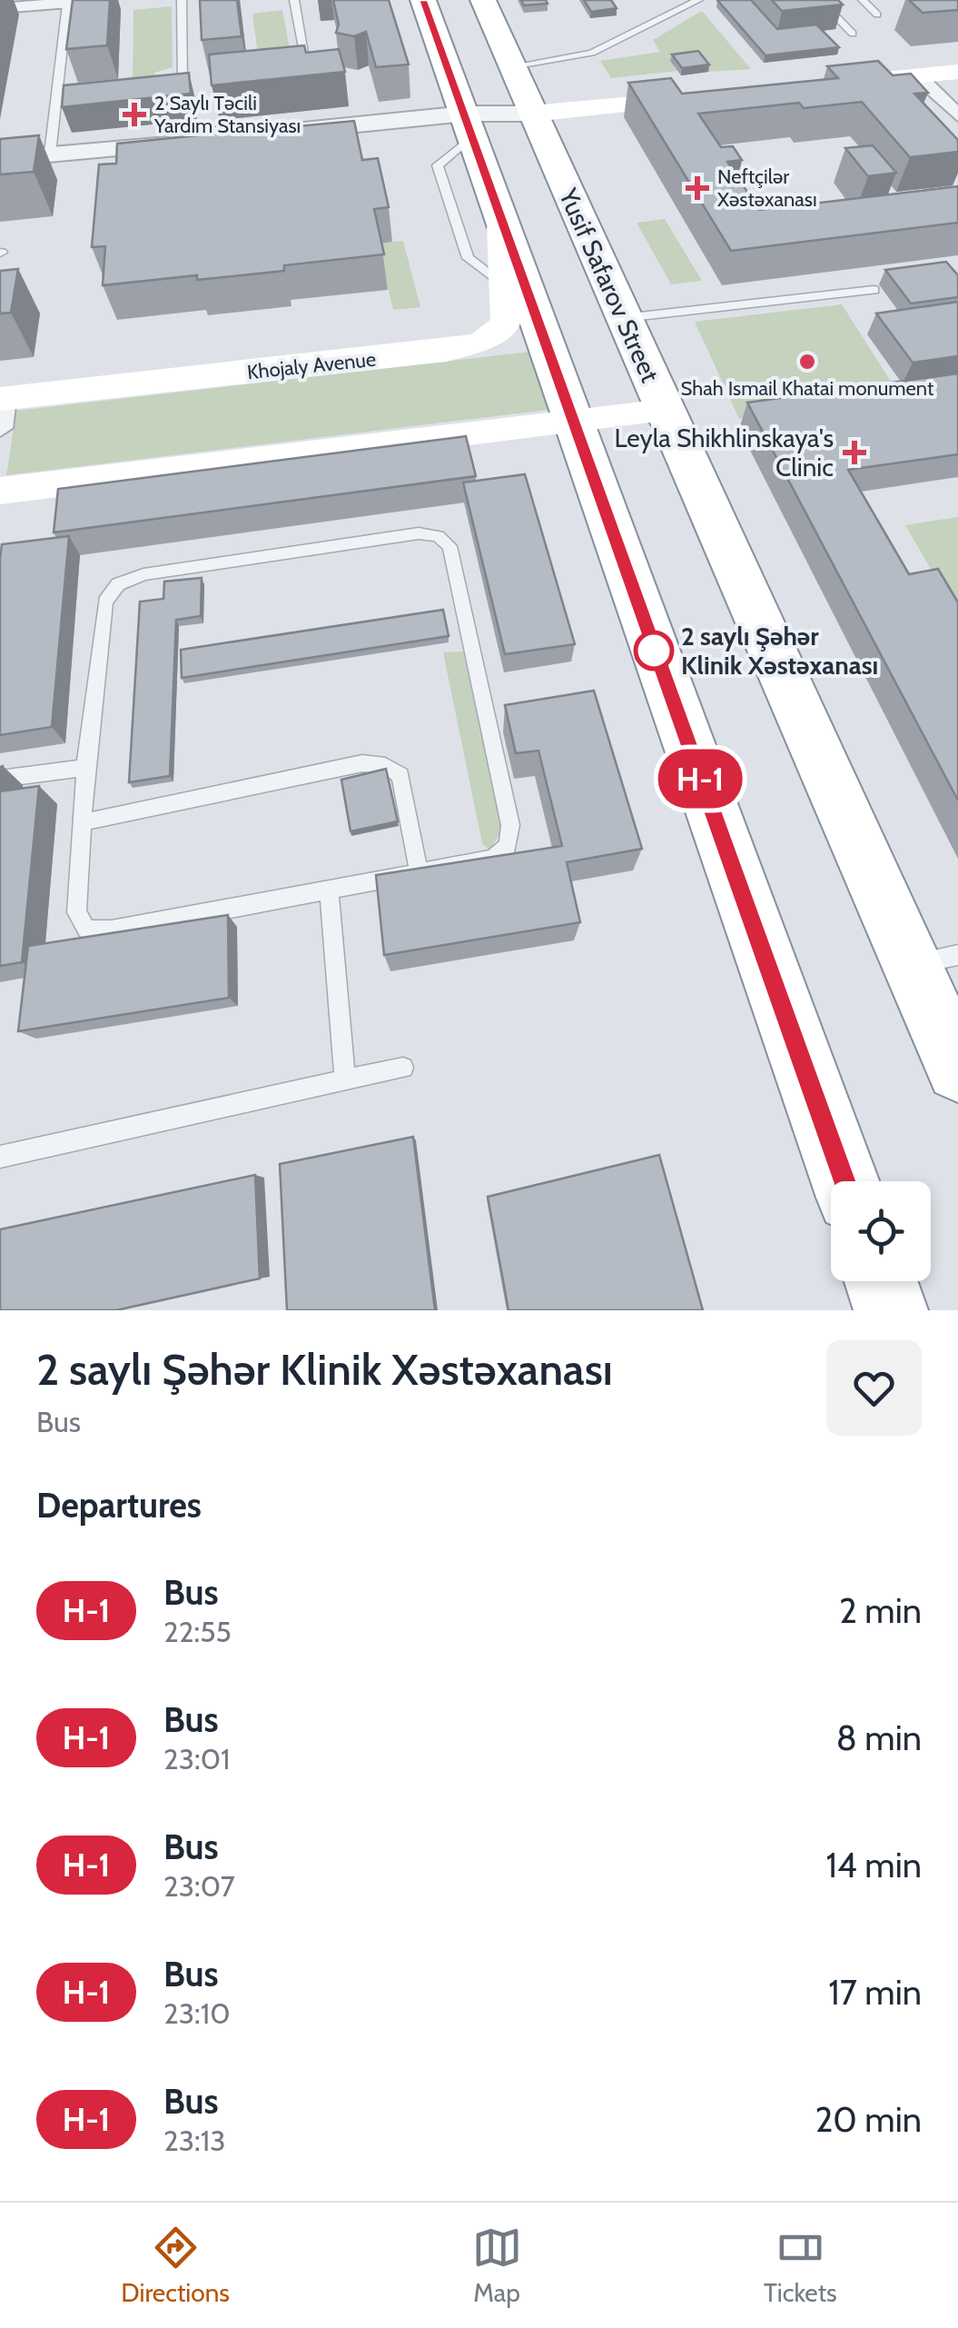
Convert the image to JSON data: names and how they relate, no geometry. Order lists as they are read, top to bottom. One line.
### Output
{"streets":{"highway":["Yusif Safarov Street"],"main road":["Khojaly Avenue"]},"places":{"health":["2 Saylı Təcili Yardım Stansiyası","Neftçilər Xəstəxanası","Leyla Shikhlinskaya's Clinic"],"other":["Shah Ismail Khatai monument","2 saylı Şəhər Klinik Xəstəxanası"]},"lines":["bus line H-1"],"page":{"on_map":"H-1","heading":[["2 saylı Şəhər Klinik Xəstəxanası","Bus"],"Departures"],"list":[{"mark":"H-1","name":"Bus","note":"22:55","value":"2 min"},{"mark":"H-1","name":"Bus","note":"23:01","value":"8 min"},{"mark":"H-1","name":"Bus","note":"23:07","value":"14 min"},{"mark":"H-1","name":"Bus","note":"23:10","value":"17 min"},{"mark":"H-1","name":"Bus","note":"23:13","value":"20 min"}],"tabs":["Directions","Map","Tickets"]}}
